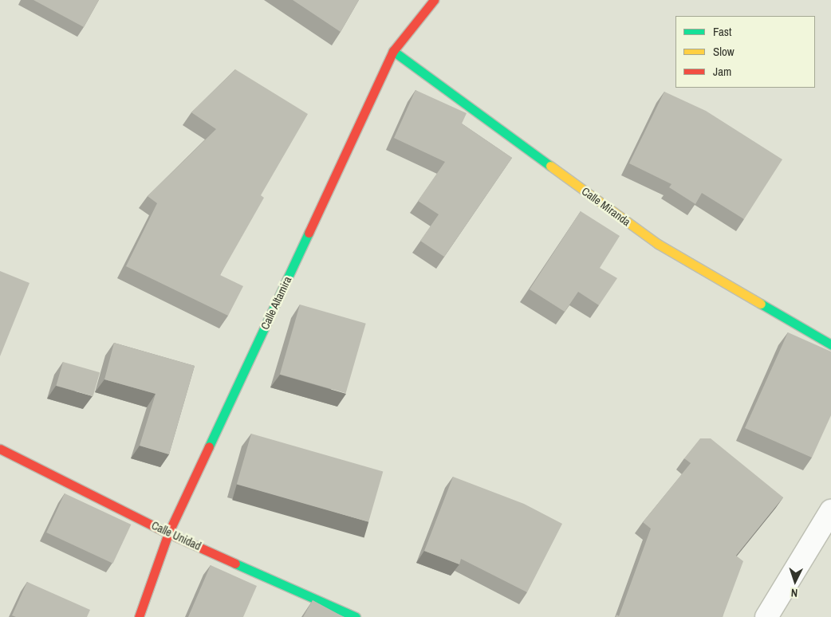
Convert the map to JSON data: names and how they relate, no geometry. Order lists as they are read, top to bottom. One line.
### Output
{"streets":{"street":["Calle Miranda","Calle Altamira","Calle Unidad"]},"crossings":[["Calle Miranda","Calle Altamira"],["Calle Altamira","Calle Unidad"]],"legend":["Fast","Slow","Jam"],"north":"bottom"}
